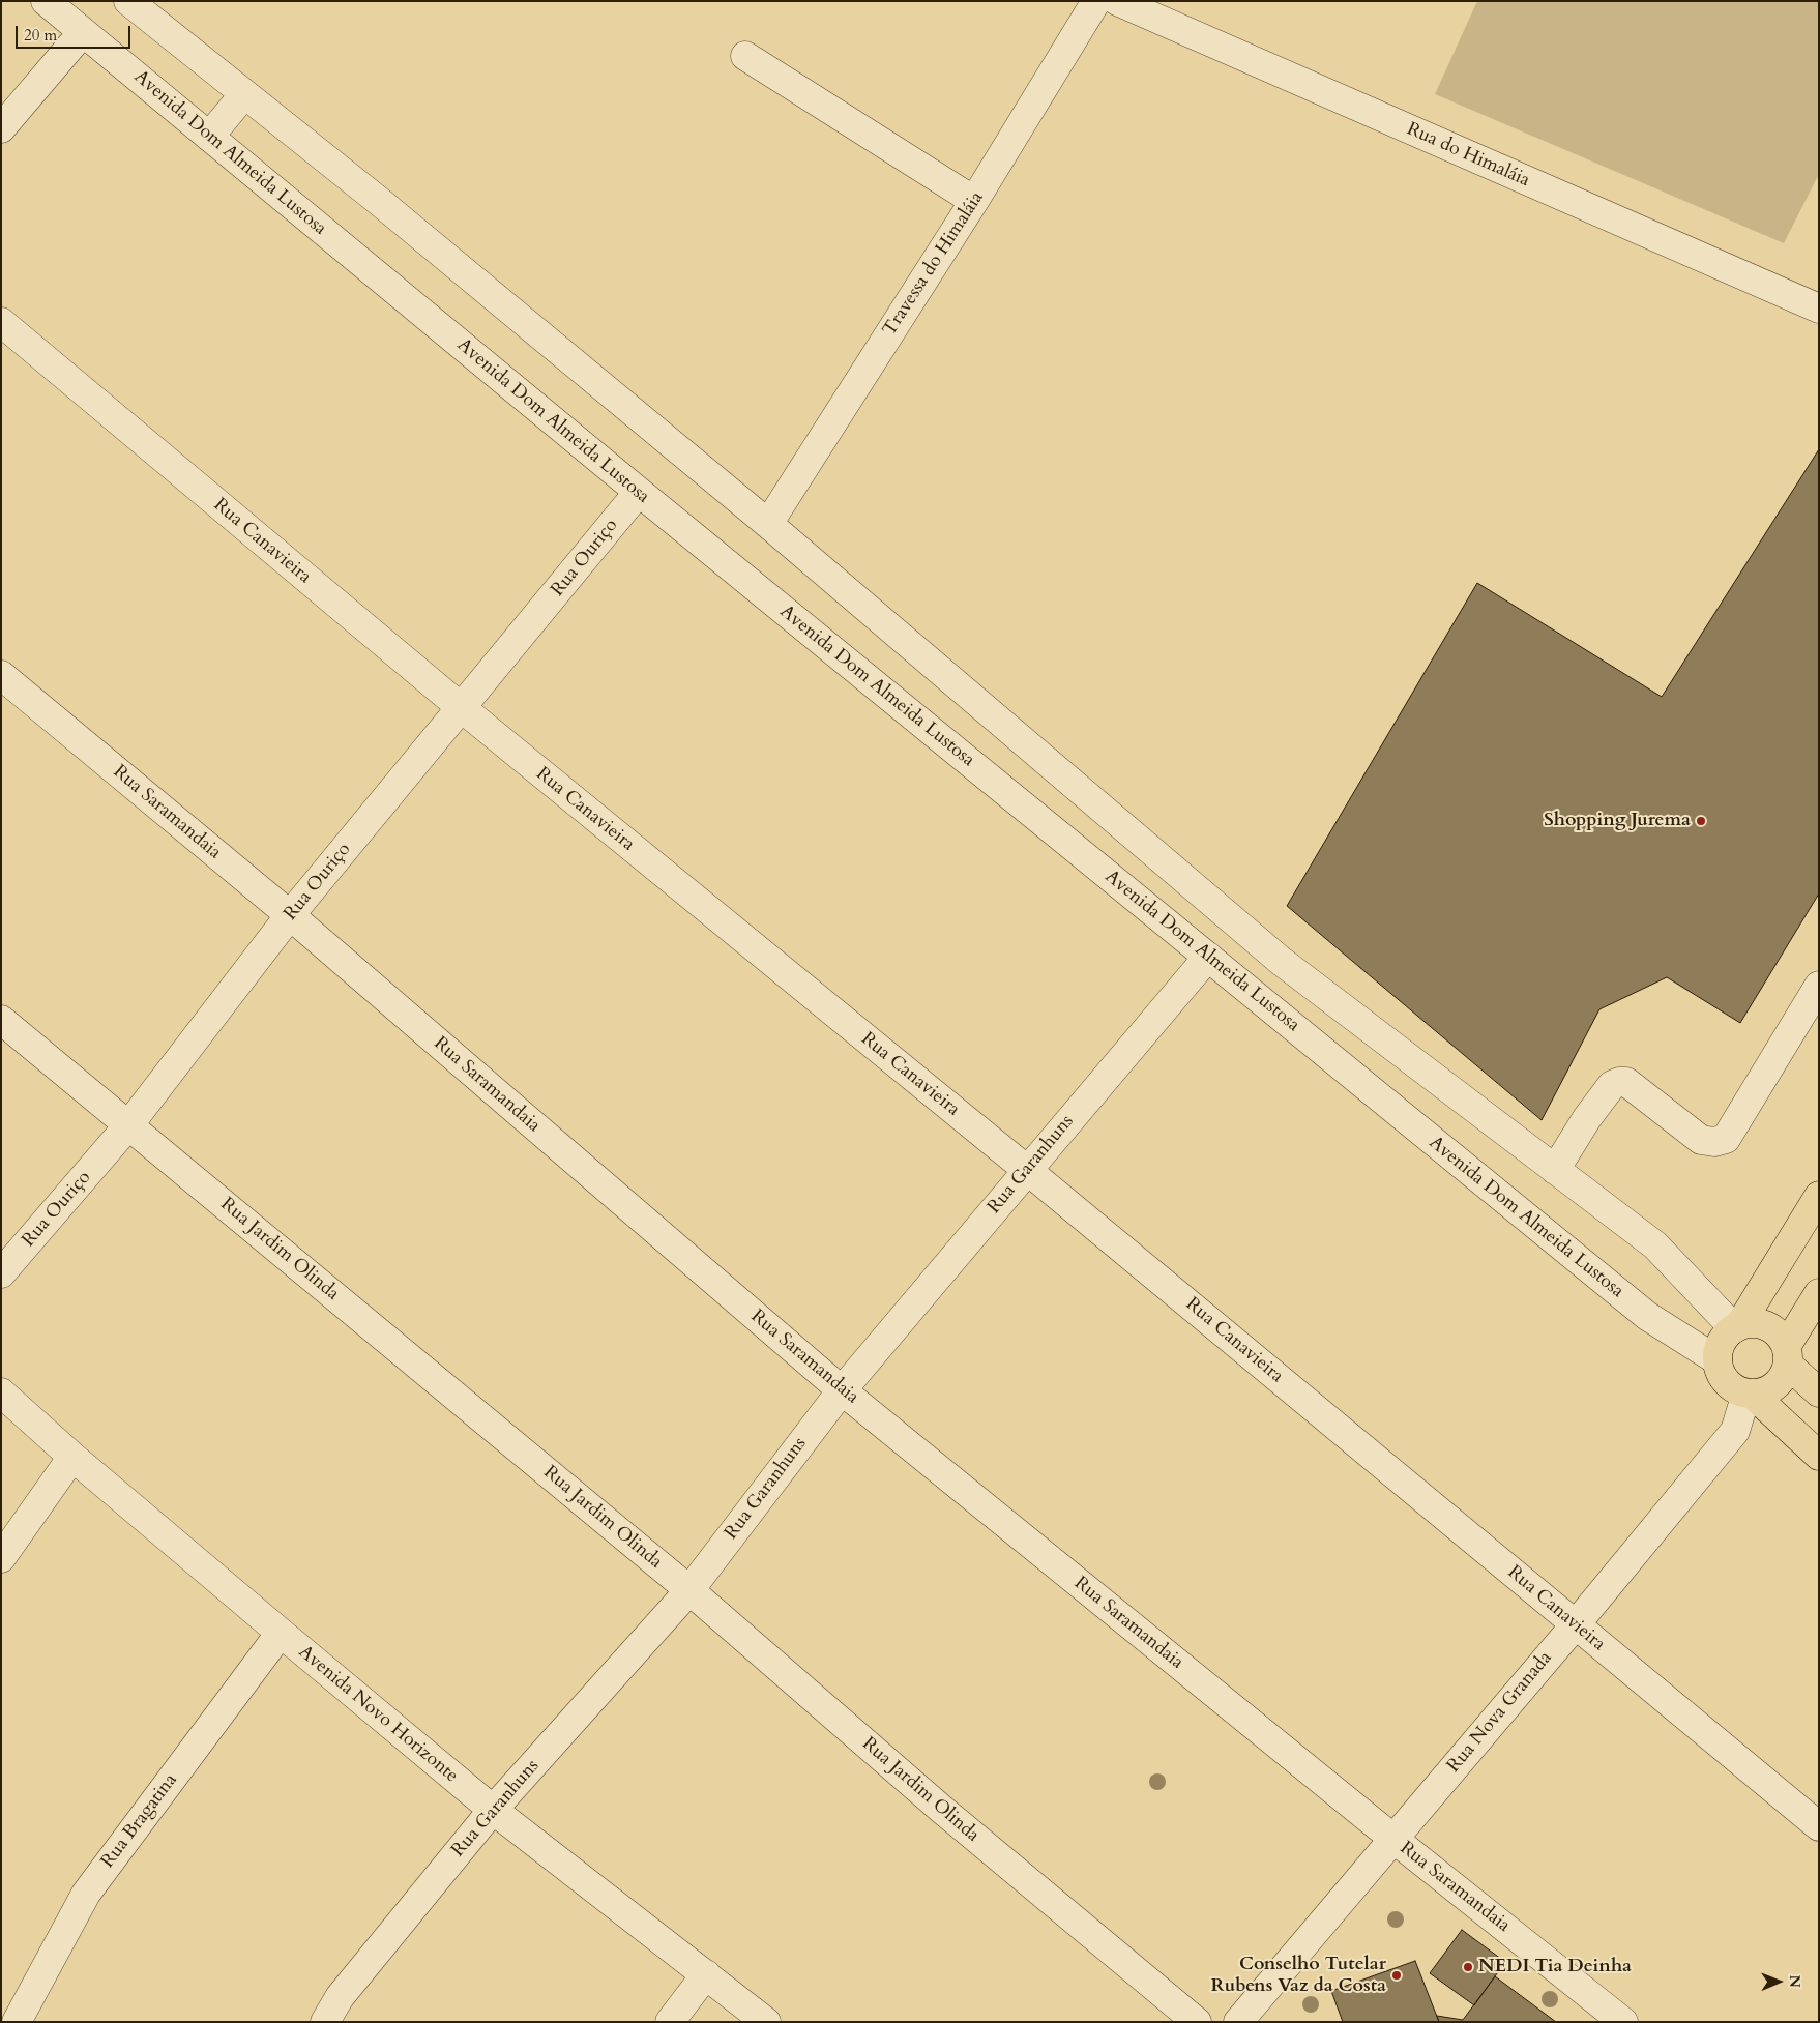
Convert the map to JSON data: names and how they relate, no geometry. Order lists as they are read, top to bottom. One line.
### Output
{"streets":{"street":["Avenida Dom Almeida Lustosa","Rua do Himaláia","Travessa do Himaláia","Rua Canavieira","Rua Ouriço","Rua Saramandaia","Rua Garanhuns","Rua Jardim Olinda","Rua Nova Granada","Avenida Novo Horizonte","Rua Bragatina"]},"crossings":[["Avenida Dom Almeida Lustosa","Rua Ouriço"],["Avenida Dom Almeida Lustosa","Rua Garanhuns"],["Avenida Dom Almeida Lustosa","Rua Nova Granada"],["Rua Canavieira","Rua Ouriço"],["Rua Canavieira","Rua Garanhuns"],["Rua Canavieira","Rua Nova Granada"],["Rua Ouriço","Rua Saramandaia"],["Rua Ouriço","Rua Jardim Olinda"],["Rua Saramandaia","Rua Garanhuns"],["Rua Saramandaia","Rua Nova Granada"],["Rua Garanhuns","Rua Jardim Olinda"],["Rua Garanhuns","Avenida Novo Horizonte"],["Avenida Novo Horizonte","Rua Bragatina"]],"places":["Shopping Jurema","NEDI Tia Deinha","Conselho Tutelar Rubens Vaz da Costa"],"scale_bar":"20 m","north":"right"}
